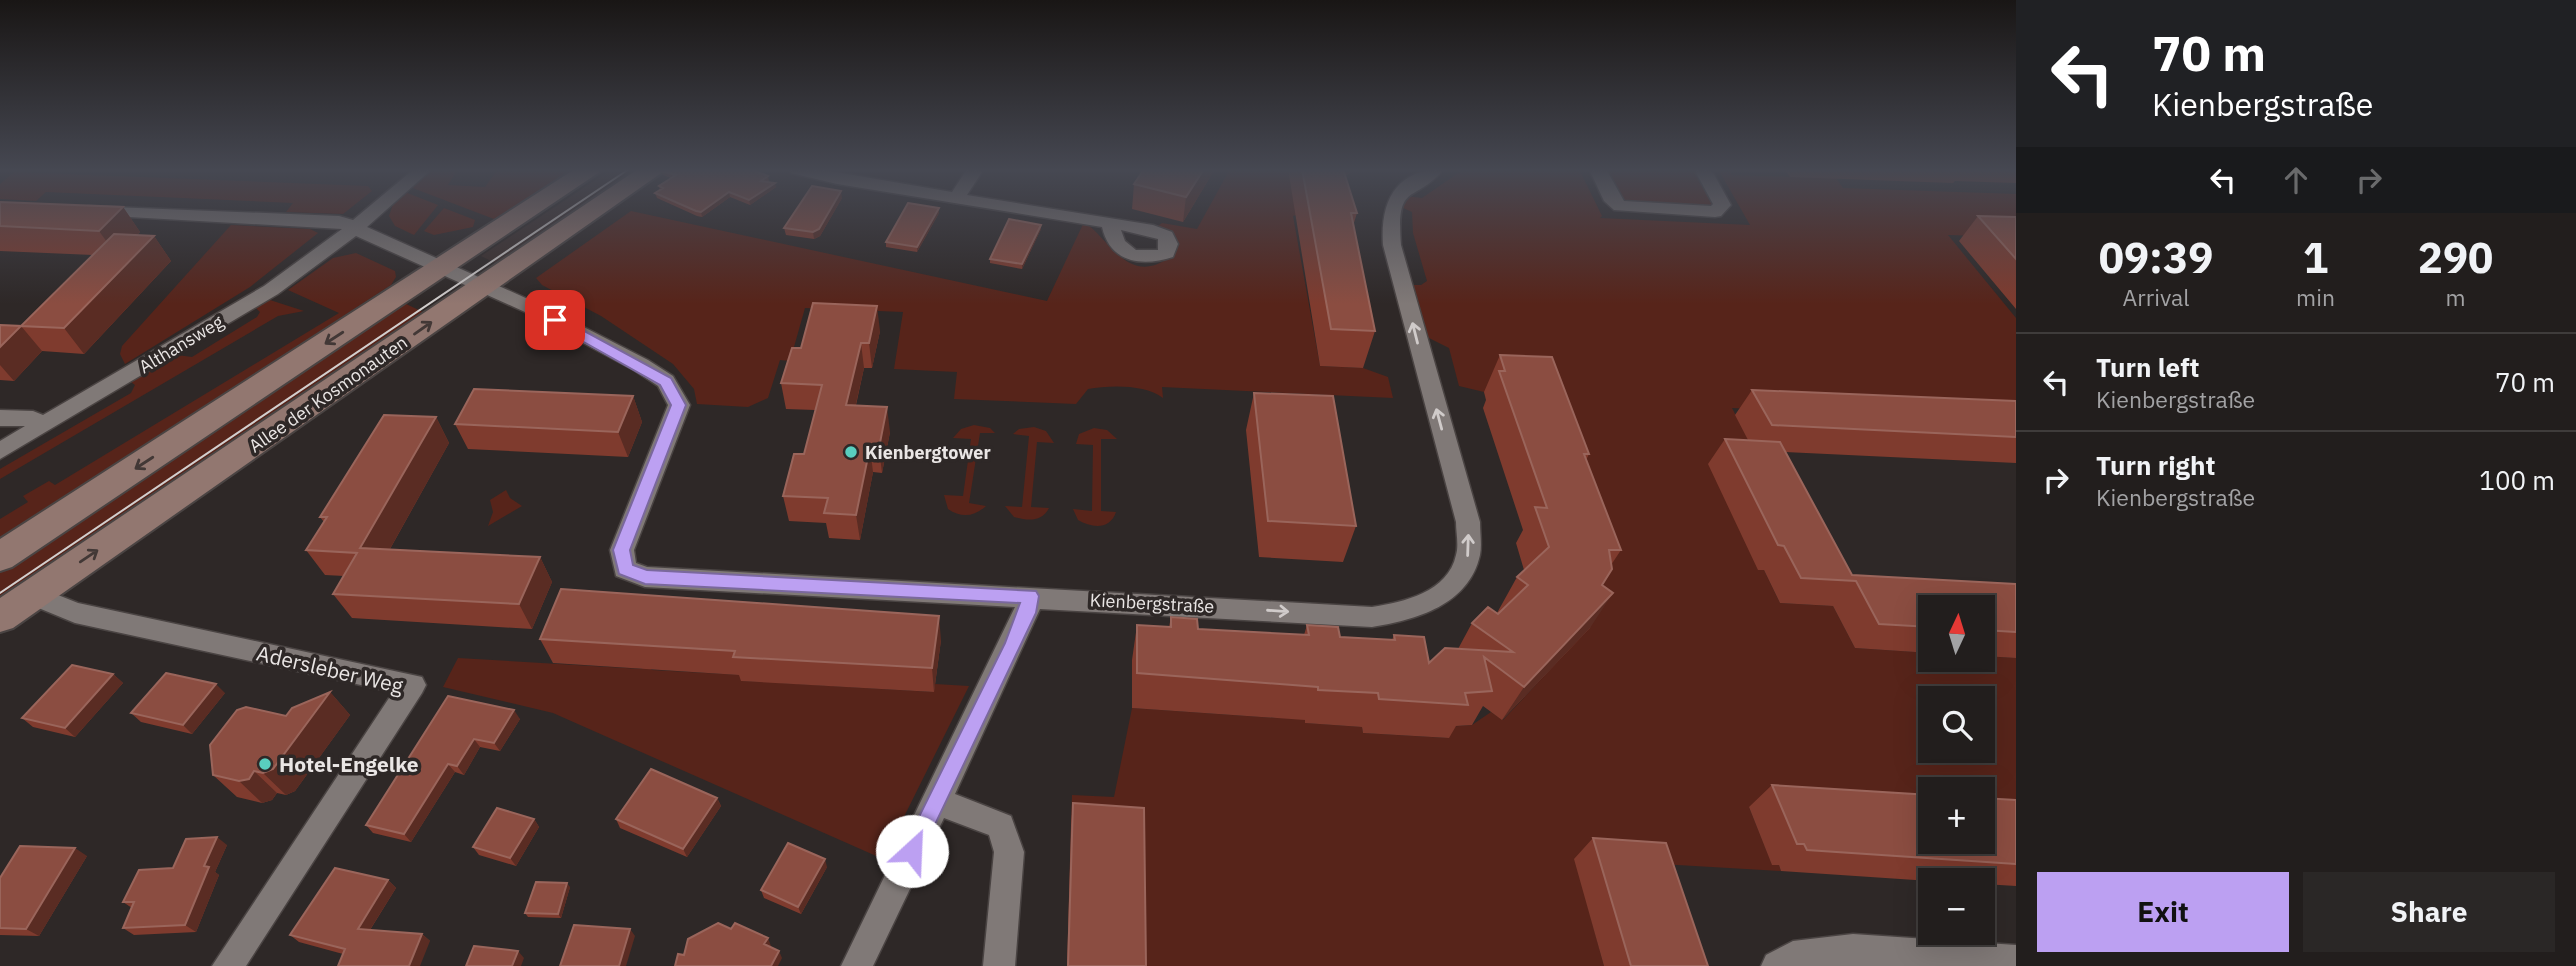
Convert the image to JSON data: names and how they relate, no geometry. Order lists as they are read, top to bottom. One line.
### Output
{"streets":{"main road":["Allee der Kosmonauten"],"street":["Althansweg","Kienbergstraße","Adersleber Weg"]},"crossings":[["Althansweg","Kienbergstraße"],["Allee der Kosmonauten","Kienbergstraße"],["Allee der Kosmonauten","Adersleber Weg"]],"places":["Kienbergtower","Hotel-Engelke"],"north":"top","page":{"turn":["70 m","Kienbergstraße"],"eta":["09:39","Arrival","1","min","290","m"],"list":[{"name":"Turn left","note":"Kienbergstraße","value":"70 m"},{"name":"Turn right","note":"Kienbergstraße","value":"100 m"}],"map_buttons":["+","−"],"buttons":["Exit","Share"]}}
